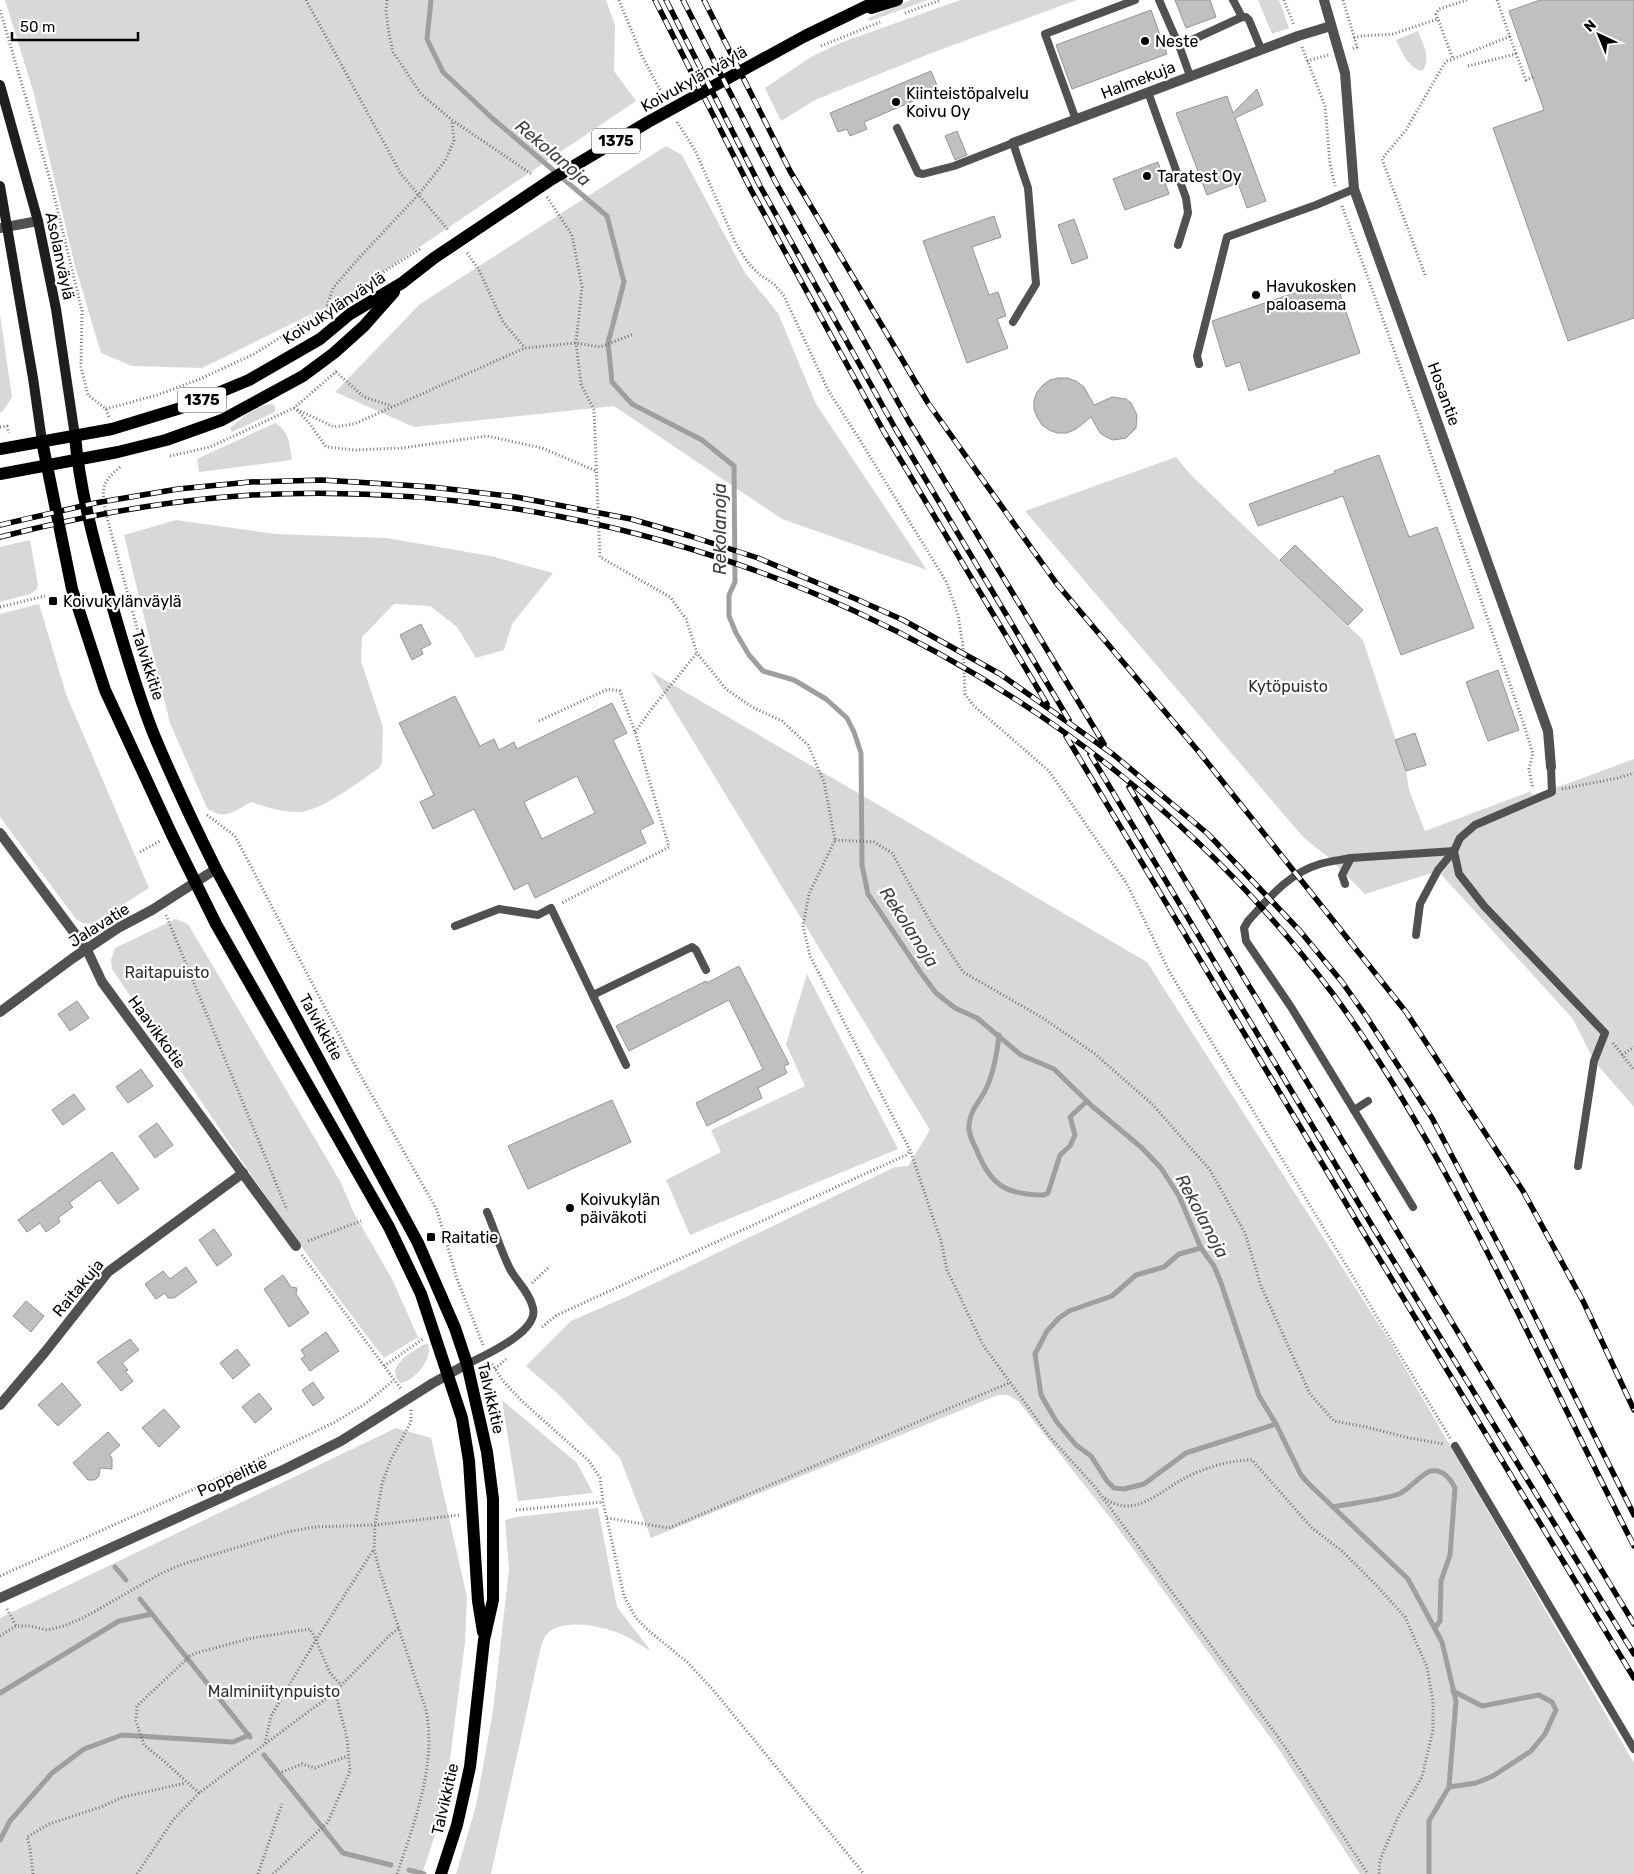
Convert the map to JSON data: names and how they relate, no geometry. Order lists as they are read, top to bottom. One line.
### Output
{"streets":{"main road":["Koivukylänväylä","1375","Asolanväylä","Talvikkitie"],"street":["Halmekuja","Hosantie","Jalavatie","Haavikkotie","Raitakuja","Poppelitie"]},"crossings":[["Koivukylänväylä","Asolanväylä"],["Koivukylänväylä","Talvikkitie"],["Halmekuja","Hosantie"],["Asolanväylä","Talvikkitie"],["Talvikkitie","Jalavatie"],["Talvikkitie","Poppelitie"],["Jalavatie","Haavikkotie"],["Haavikkotie","Raitakuja"]],"water":["Rekolanoja"],"parks":["Kytöpuisto","Raitapuisto","Malminiitynpuisto"],"places":{"other":["Neste","Kiinteistöpalvelu Koivu Oy","Taratest Oy","Havukosken paloasema","Koivukylän päiväkoti"],"transit":["Koivukylänväylä","Raitatie"]},"scale_bar":"50 m","north":"top left"}
